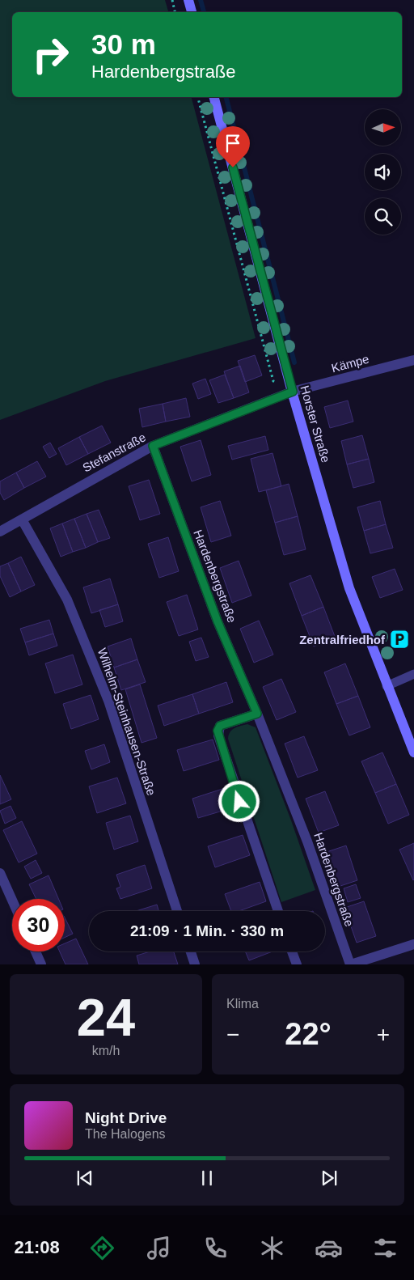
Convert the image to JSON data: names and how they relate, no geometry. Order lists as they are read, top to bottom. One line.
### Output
{"streets":{"street":["Kämpe","Horster Straße","Stefanstraße","Hardenbergstraße","Wilhelm-Steinhausen-Straße"]},"crossings":[["Kämpe","Horster Straße"],["Kämpe","Stefanstraße"],["Horster Straße","Stefanstraße"],["Stefanstraße","Hardenbergstraße"],["Stefanstraße","Wilhelm-Steinhausen-Straße"]],"places":{"parking":["Zentralfriedhof"]},"north":"right","page":{"turn":["30 m","Hardenbergstraße"],"limit":"30","trip":"21:09 · 1 Min. · 330 m","tile":[["24","km/h"],"Klima"],"heat":["−","22°","+"],"song":["Night Drive","The Halogens"],"tabs":"21:08"}}
